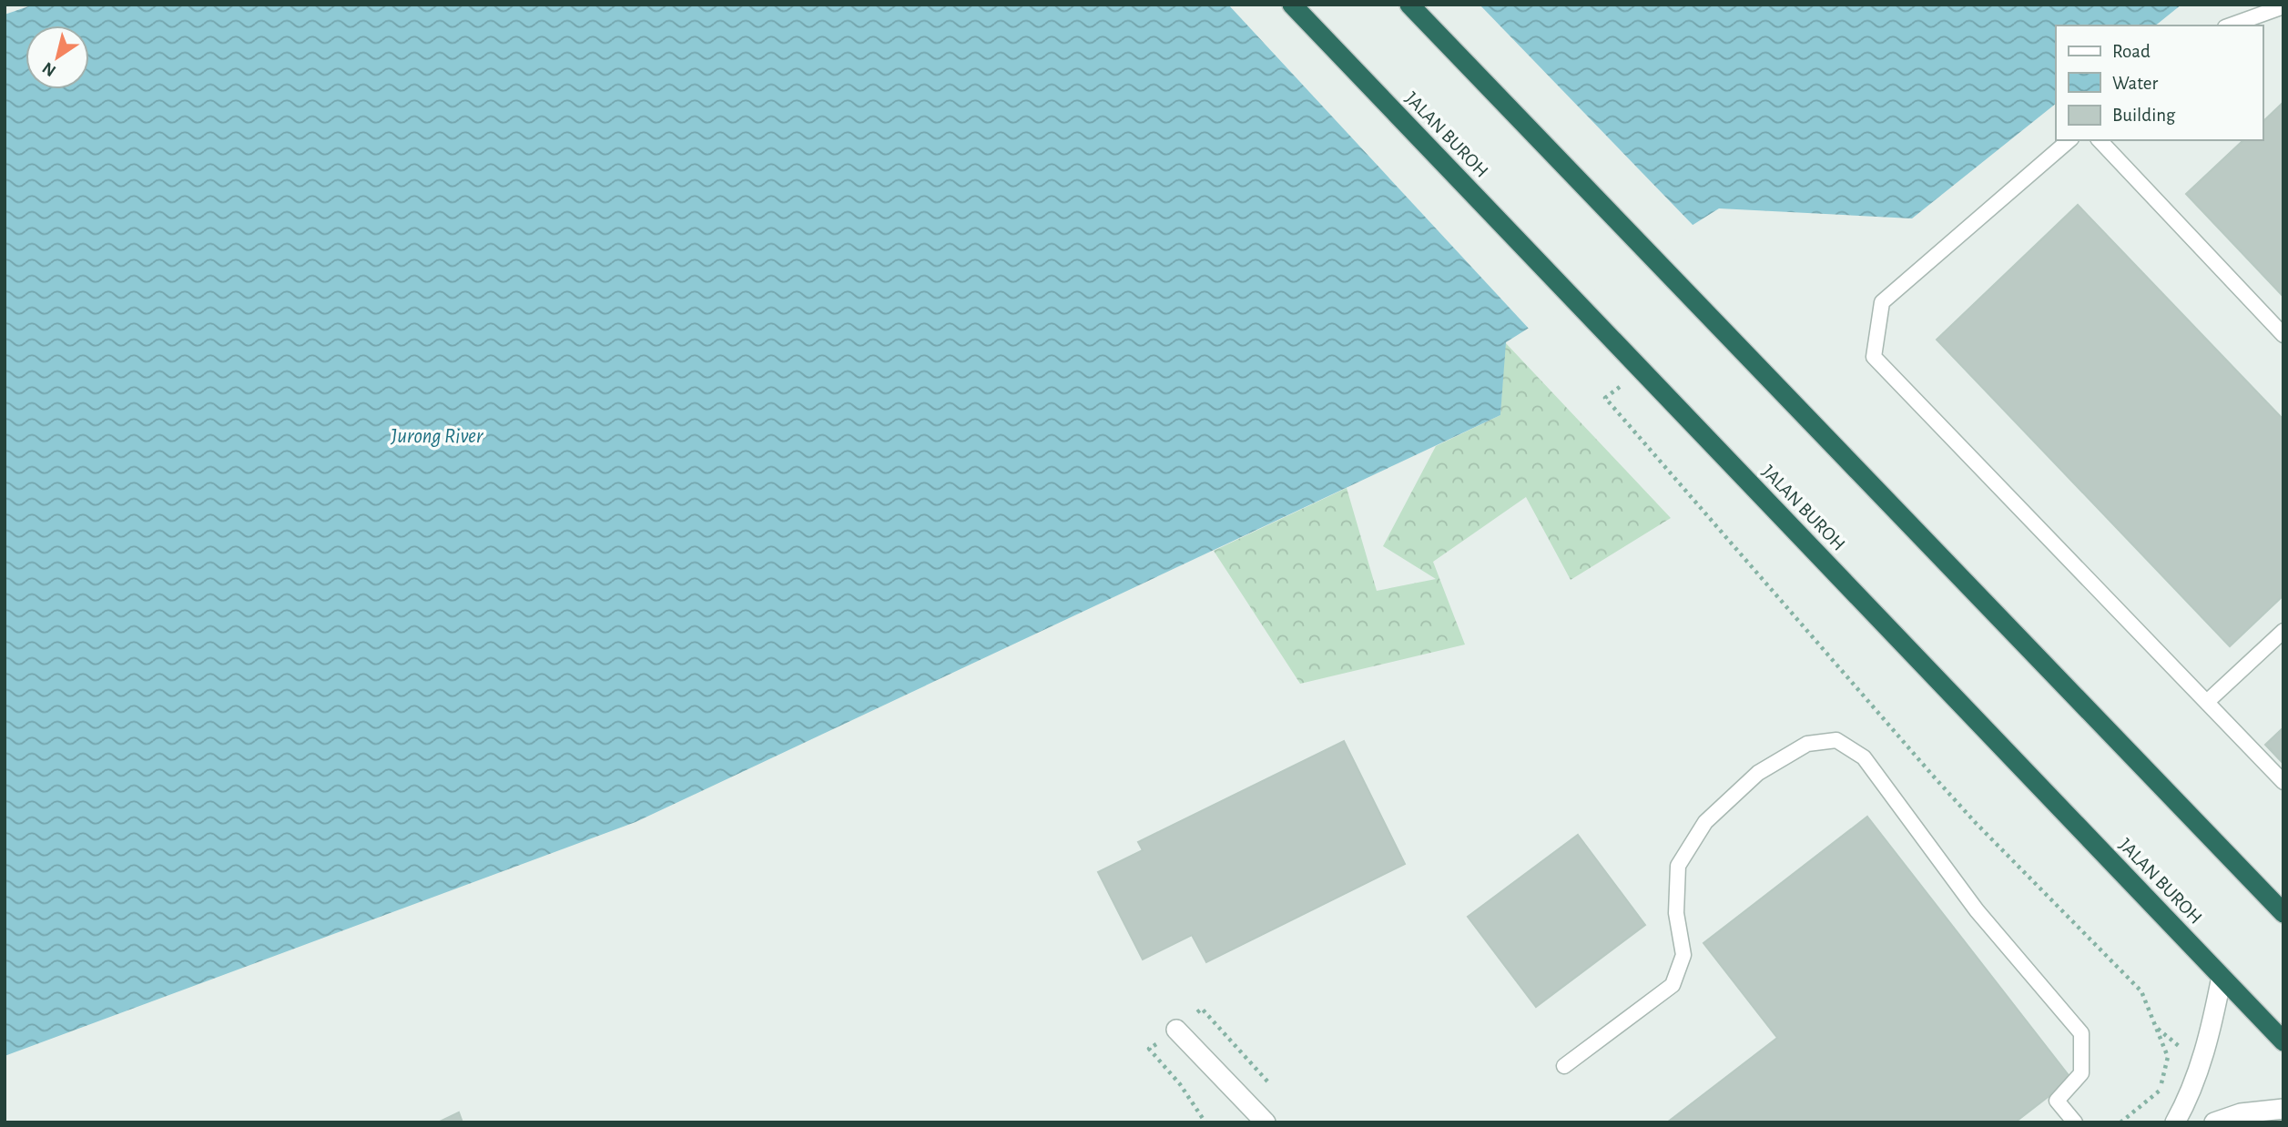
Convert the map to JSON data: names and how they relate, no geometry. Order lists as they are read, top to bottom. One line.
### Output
{"streets":{"highway":["JALAN BUROH"]},"water":["Jurong River"],"legend":["Road","Water","Building"],"north":"bottom left"}
